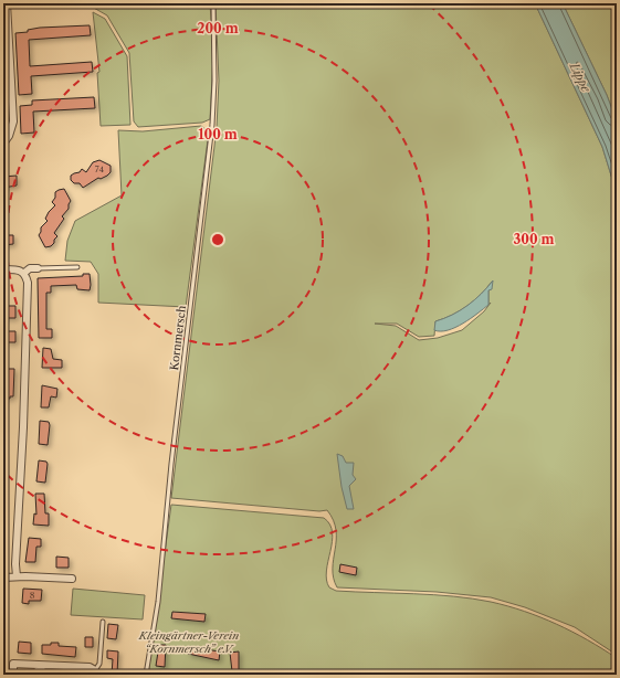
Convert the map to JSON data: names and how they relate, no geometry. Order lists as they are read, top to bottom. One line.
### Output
{"streets":{"lane":["Kornmersch"]},"water":["Lippe"],"parks":["Kleingärtner-Verein “Kornmersch” e.V."],"house_numbers":["74","8"],"rings":["200 m","100 m","300 m"]}
